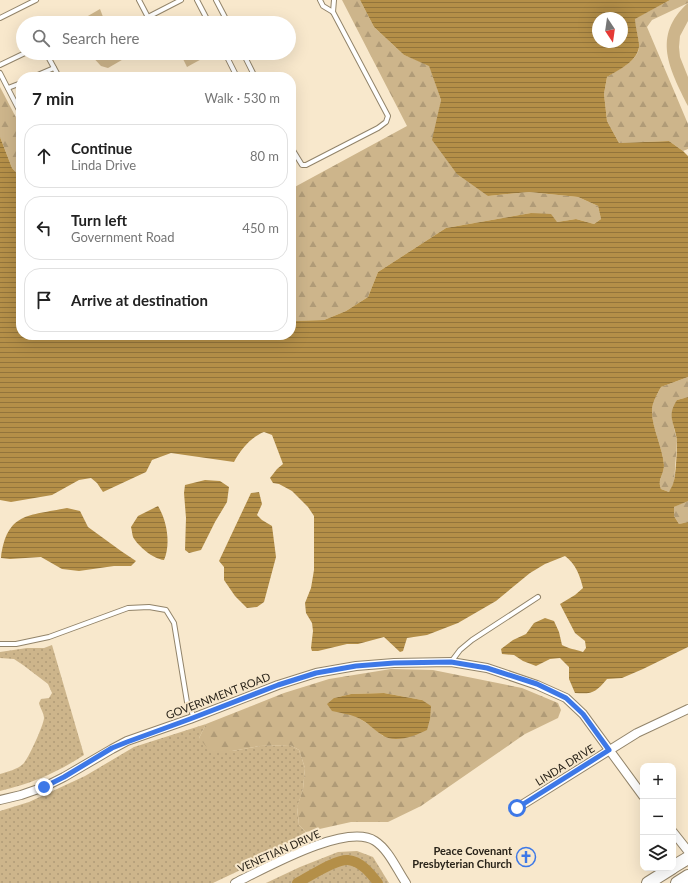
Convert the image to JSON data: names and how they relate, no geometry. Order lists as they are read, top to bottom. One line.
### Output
{"streets":{"street":["GOVERNMENT ROAD","LINDA DRIVE","VENETIAN DRIVE"]},"crossings":[["GOVERNMENT ROAD","LINDA DRIVE"]],"places":{"church":["Peace Covenant Presbyterian Church"]},"north":"bottom","page":{"search":"Search here","heading":["7 min","Walk · 530 m"],"list":[["Continue","Linda Drive","80 m"],["Turn left","Government Road","450 m"],"Arrive at destination"],"map_buttons":["+","−"]}}
